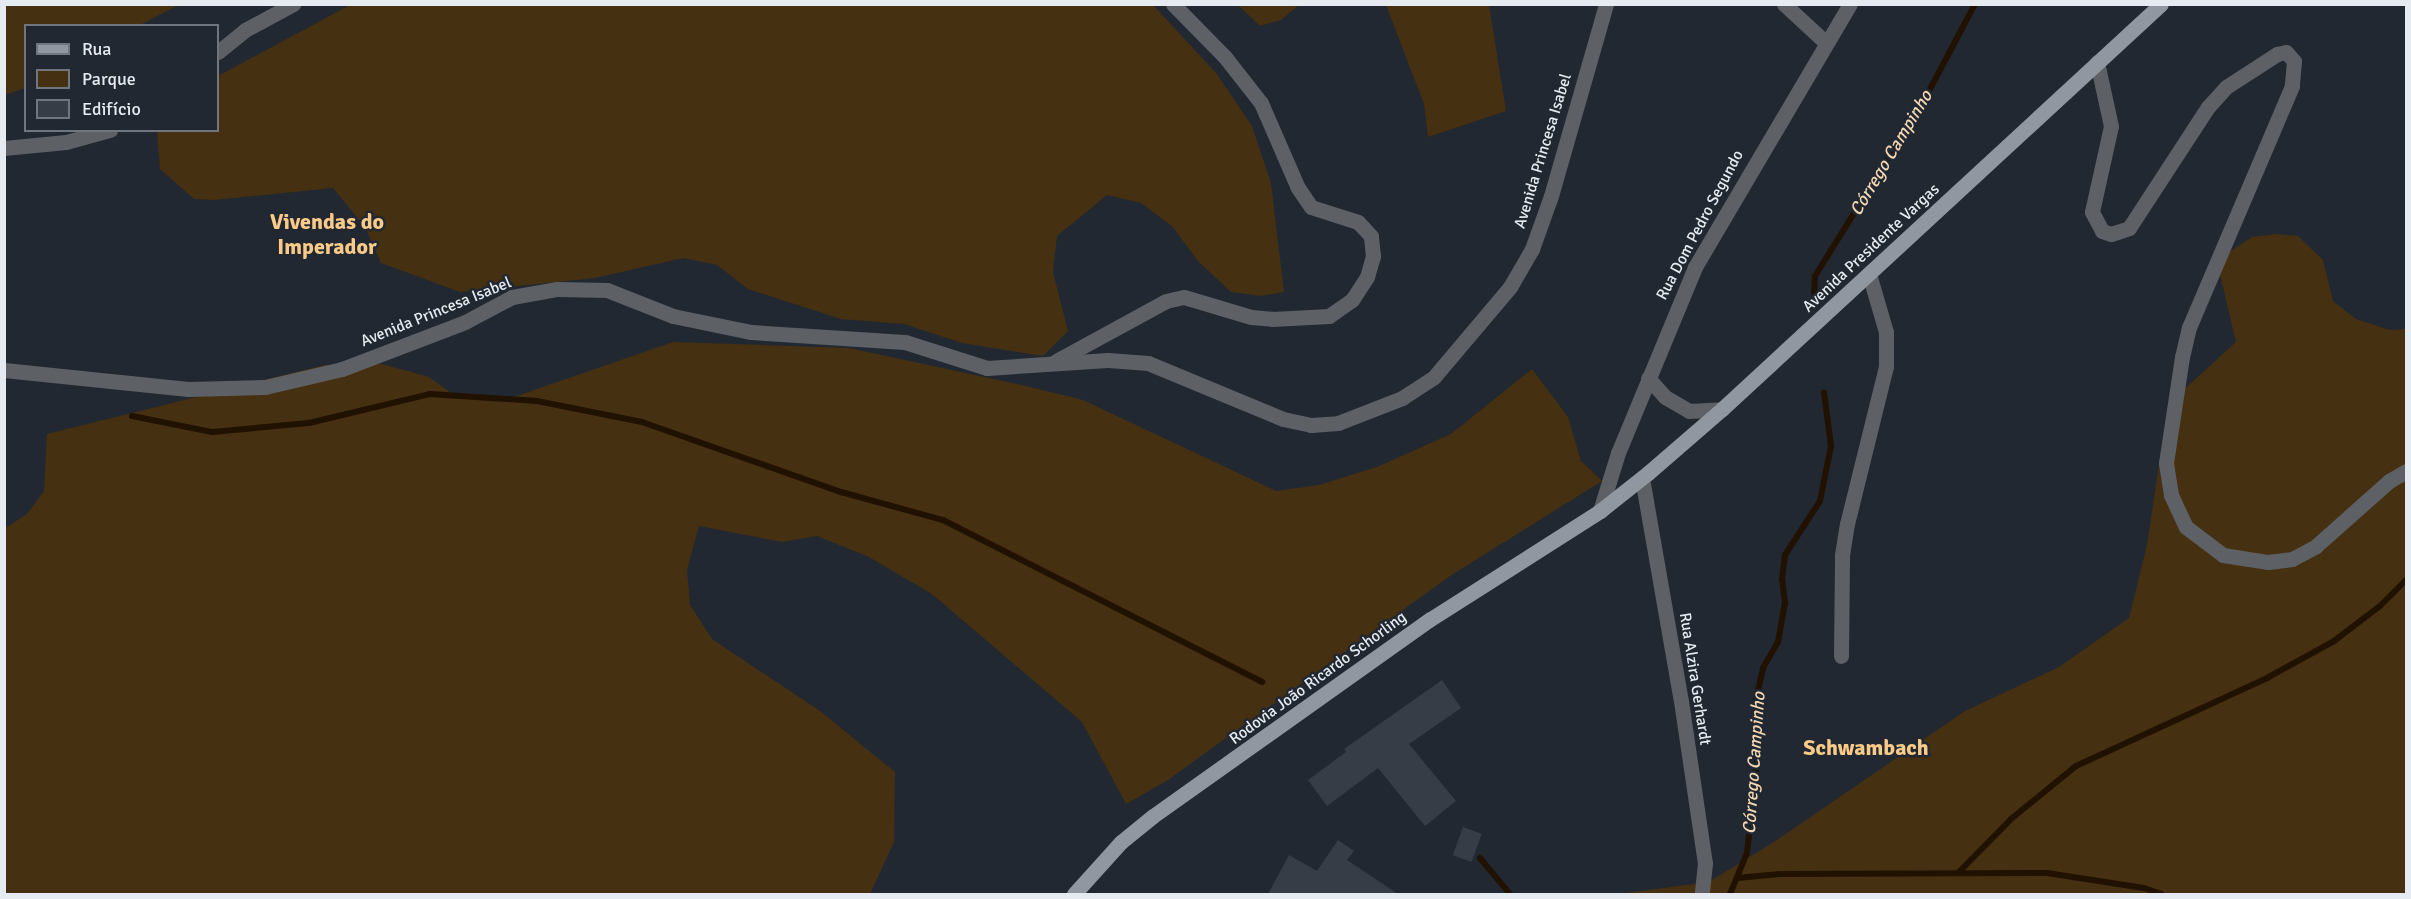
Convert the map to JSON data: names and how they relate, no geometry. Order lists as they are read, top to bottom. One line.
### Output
{"streets":{"main road":["Avenida Presidente Vargas","Rodovia João Ricardo Schorling"],"street":["Avenida Princesa Isabel","Rua Dom Pedro Segundo","Rua Alzira Gerhardt"]},"crossings":[["Rua Dom Pedro Segundo","Avenida Presidente Vargas"],["Rua Dom Pedro Segundo","Rodovia João Ricardo Schorling"],["Avenida Presidente Vargas","Rodovia João Ricardo Schorling"],["Avenida Presidente Vargas","Rua Alzira Gerhardt"]],"districts":["Vivendas do Imperador","Schwambach"],"water":["Córrego Campinho"],"legend":["Rua","Parque","Edifício"]}
